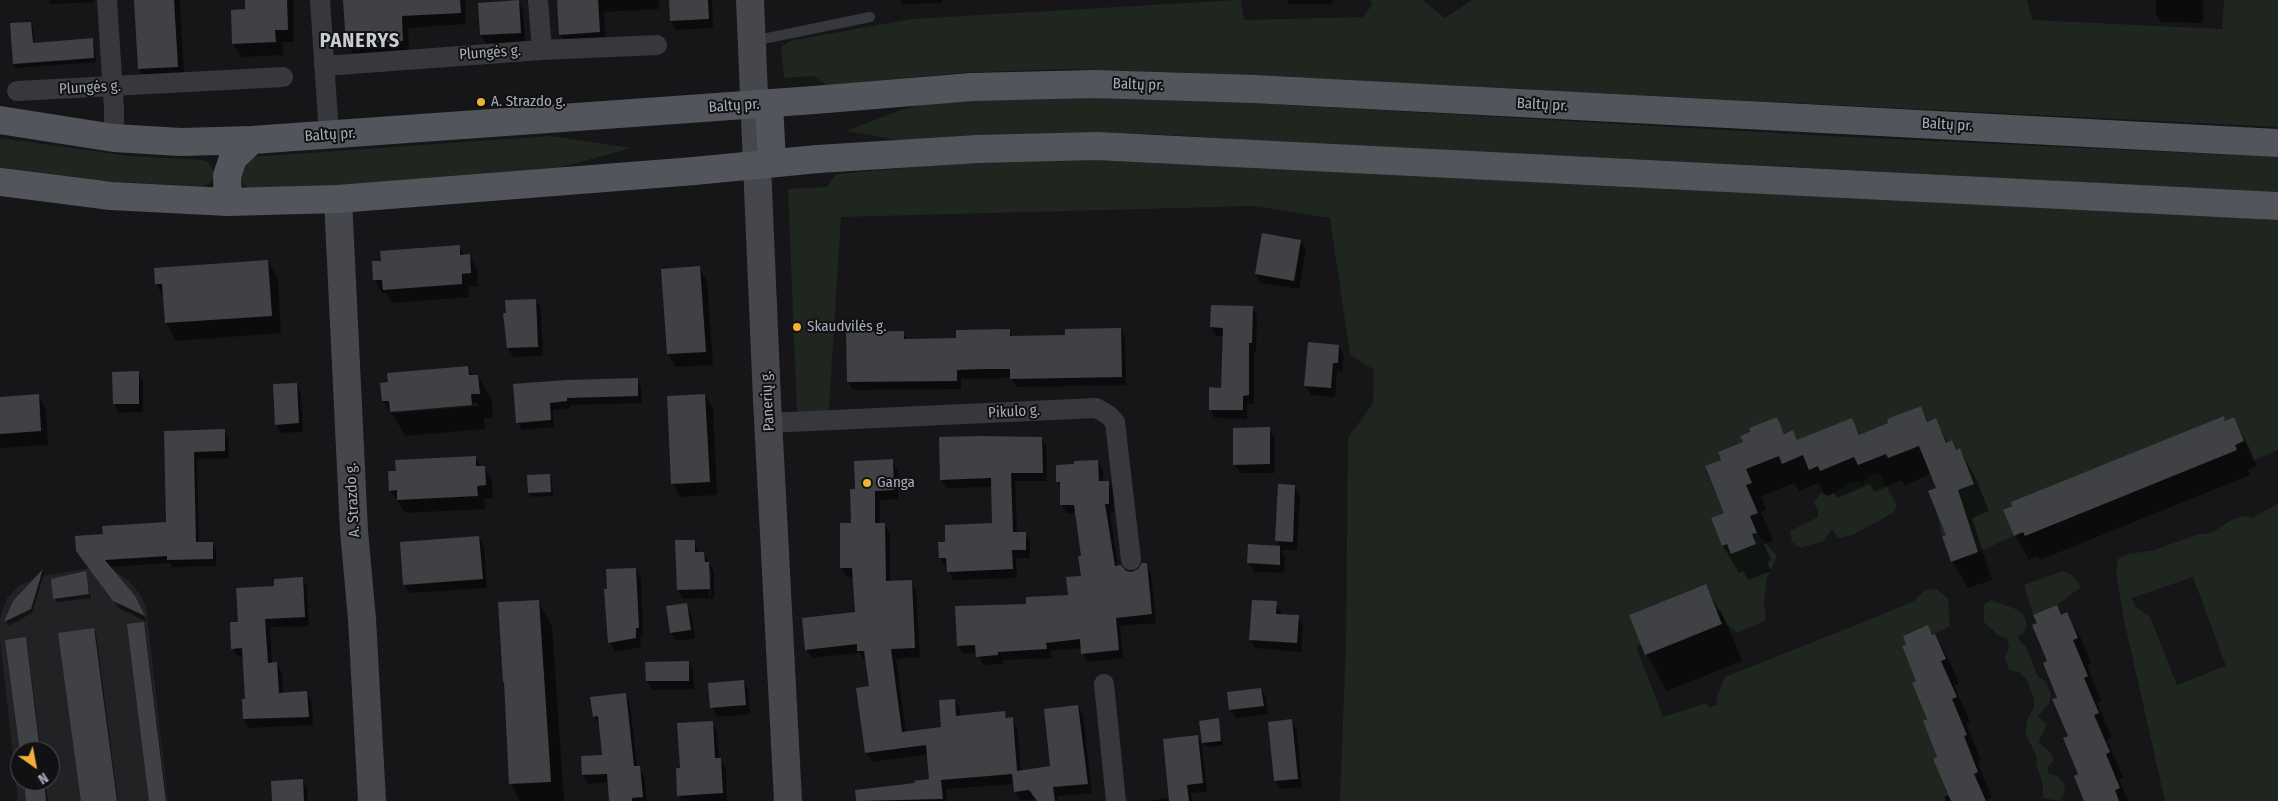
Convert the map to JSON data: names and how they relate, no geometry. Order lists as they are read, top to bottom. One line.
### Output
{"streets":{"main road":["Baltų pr.","Panerių g.","A. Strazdo g."],"street":["Plungės g.","Pikulo g."]},"crossings":[["Panerių g.","Pikulo g."]],"districts":["PANERYS"],"places":["A. Strazdo g.","Skaudvilės g.","Ganga"],"north":"bottom right"}
